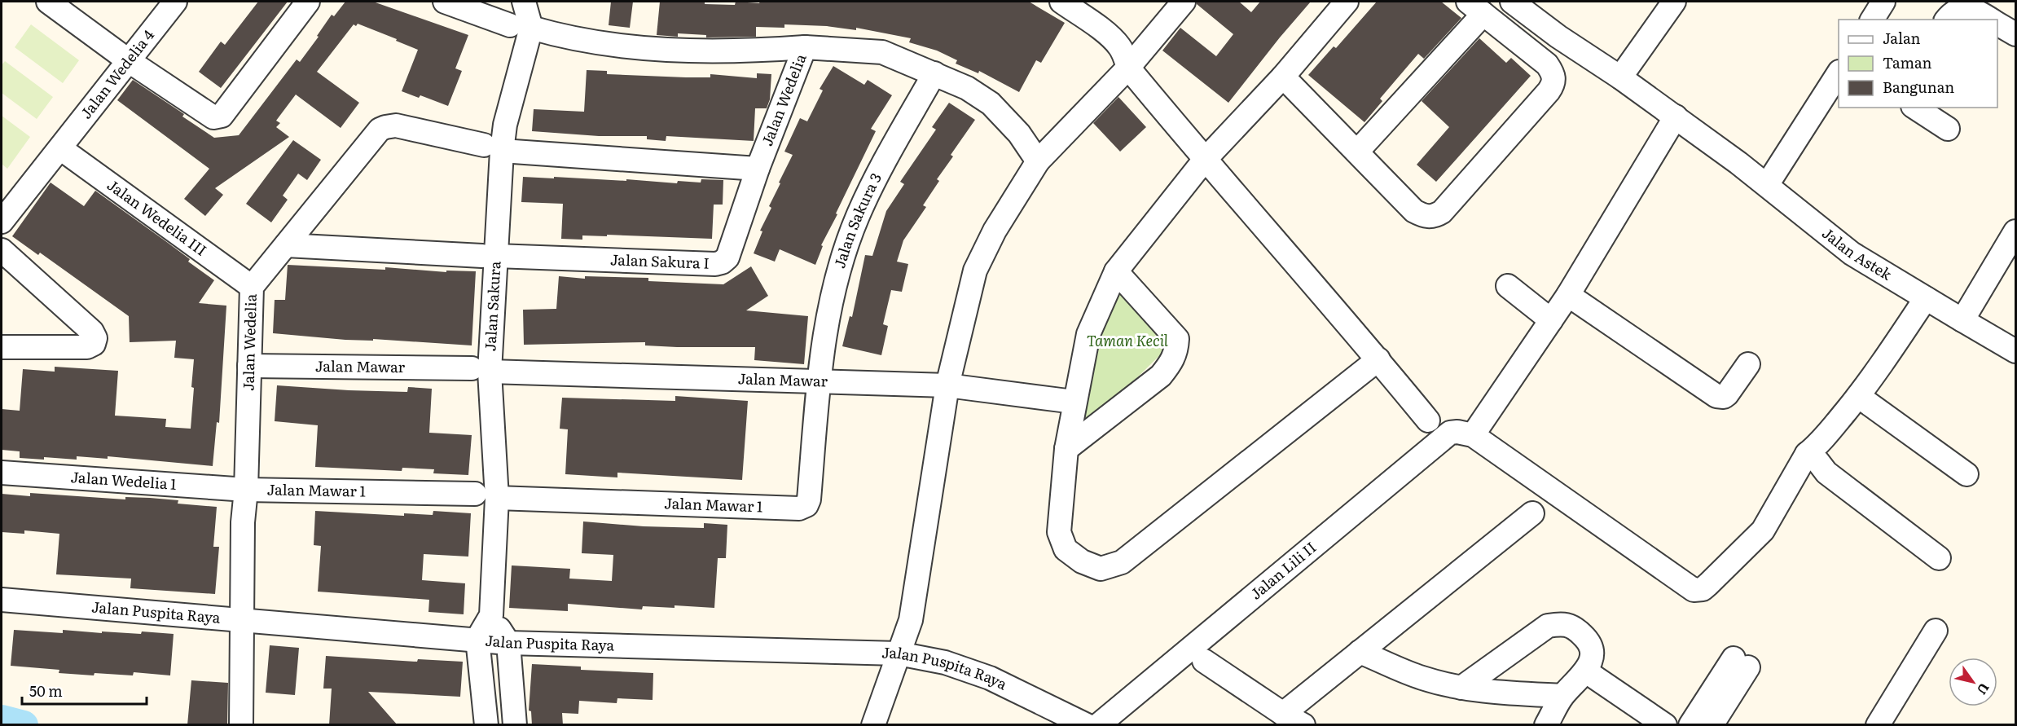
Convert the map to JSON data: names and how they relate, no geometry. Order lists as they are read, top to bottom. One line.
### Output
{"streets":{"street":["Jalan Wedelia 4","Jalan Wedelia","Jalan Wedelia III","Jalan Sakura 3","Jalan Astek","Jalan Sakura I","Jalan Sakura","Jalan Mawar","Jalan Wedelia 1","Jalan Mawar 1","Jalan Lili II","Jalan Puspita Raya"]},"crossings":[["Jalan Wedelia 4","Jalan Wedelia III"],["Jalan Wedelia","Jalan Wedelia III"],["Jalan Wedelia","Jalan Sakura 3"],["Jalan Wedelia","Jalan Sakura I"],["Jalan Wedelia","Jalan Sakura"],["Jalan Wedelia","Jalan Mawar"],["Jalan Wedelia","Jalan Wedelia 1"],["Jalan Wedelia","Jalan Mawar 1"],["Jalan Wedelia","Jalan Puspita Raya"],["Jalan Sakura 3","Jalan Mawar"],["Jalan Sakura 3","Jalan Mawar 1"],["Jalan Sakura I","Jalan Sakura"],["Jalan Sakura","Jalan Mawar"],["Jalan Sakura","Jalan Mawar 1"],["Jalan Sakura","Jalan Puspita Raya"],["Jalan Mawar","Jalan Mawar 1"],["Jalan Wedelia 1","Jalan Mawar 1"]],"parks":["Taman Kecil"],"legend":["Jalan","Taman","Bangunan"],"scale_bar":"50 m","north":"bottom right"}
